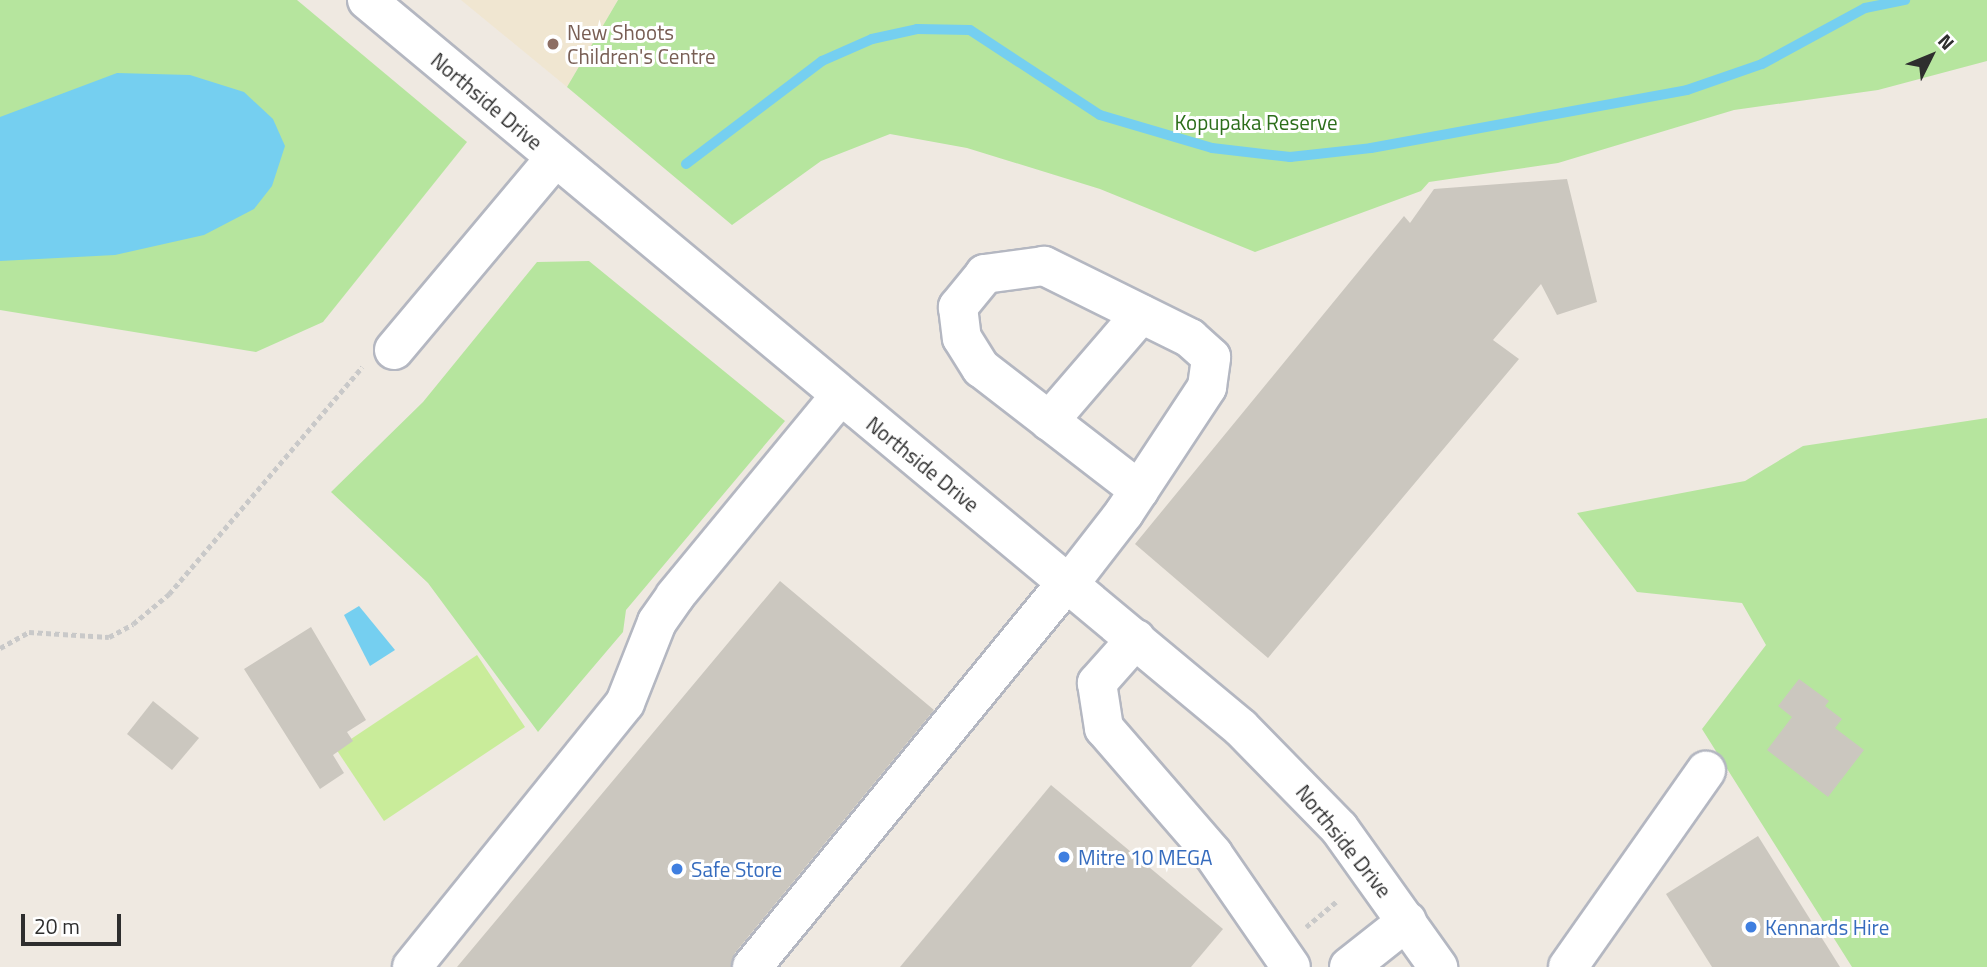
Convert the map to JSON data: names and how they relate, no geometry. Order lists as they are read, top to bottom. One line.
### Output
{"streets":{"street":["Northside Drive"]},"parks":["Kopupaka Reserve"],"places":["New Shoots Children's Centre","Mitre 10 MEGA","Safe Store","Kennards Hire"],"scale_bar":"20 m","north":"top right"}
